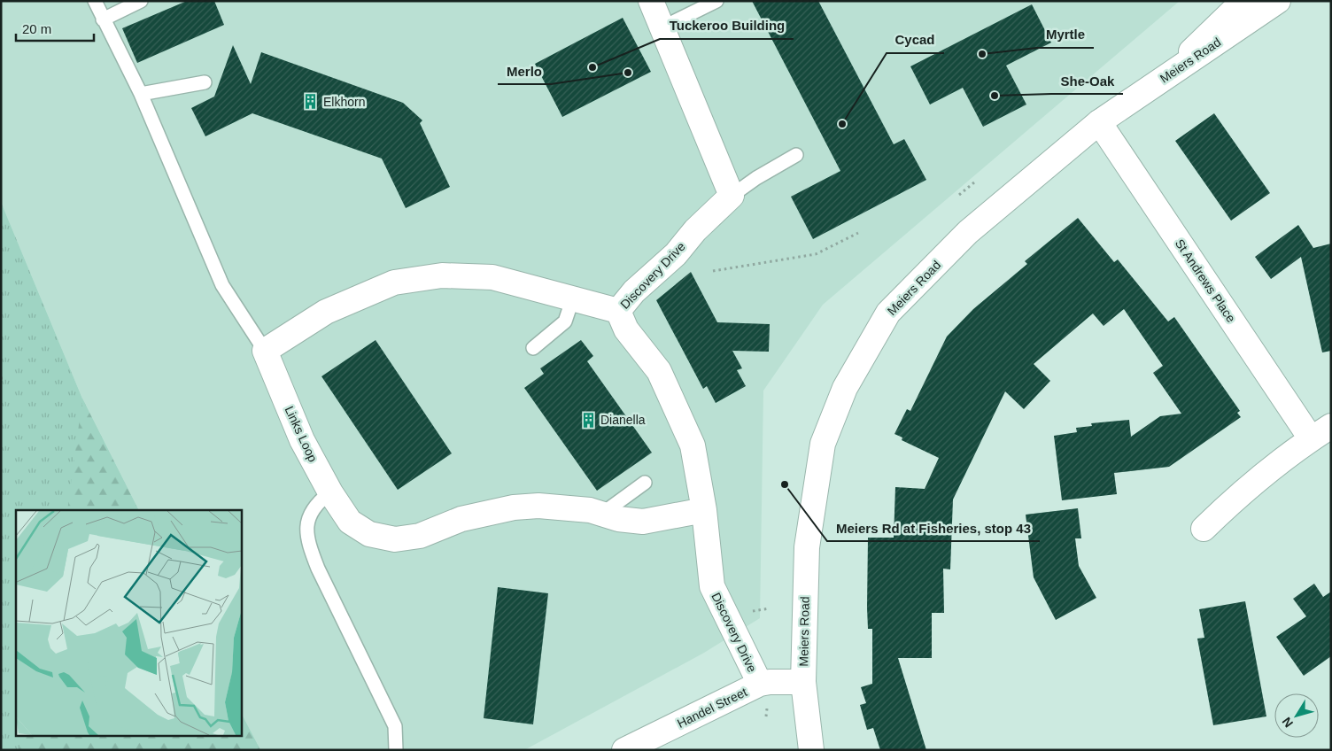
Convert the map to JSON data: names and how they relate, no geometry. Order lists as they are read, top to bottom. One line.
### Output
{"streets":{"street":["Meiers Road","Discovery Drive","St Andrews Place","Links Loop","Handel Street"]},"crossings":[["Meiers Road","St Andrews Place"],["Meiers Road","Handel Street"],["Discovery Drive","Links Loop"],["Discovery Drive","Handel Street"]],"places":{"other":["Myrtle","Tuckeroo Building","Merlo","She-Oak","Cycad","Meiers Rd at Fisheries, stop 43"],"building":["Elkhorn","Dianella"]},"scale_bar":"20 m","north":"bottom left"}
